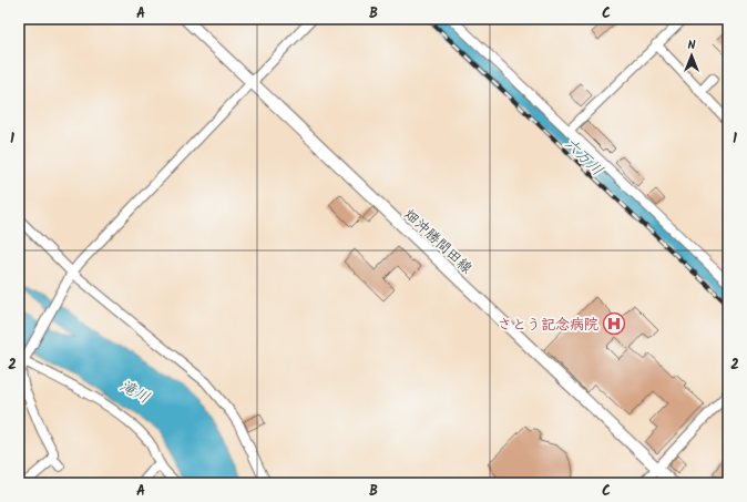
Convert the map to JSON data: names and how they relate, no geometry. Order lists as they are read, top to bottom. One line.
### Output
{"streets":{"main road":["畑沖勝間田線"]},"water":["六万川","滝川"],"places":{"hospital":["さとう記念病院"]},"north":"top","grid":{"columns":["A","B","C"],"rows":["1","2"]}}
